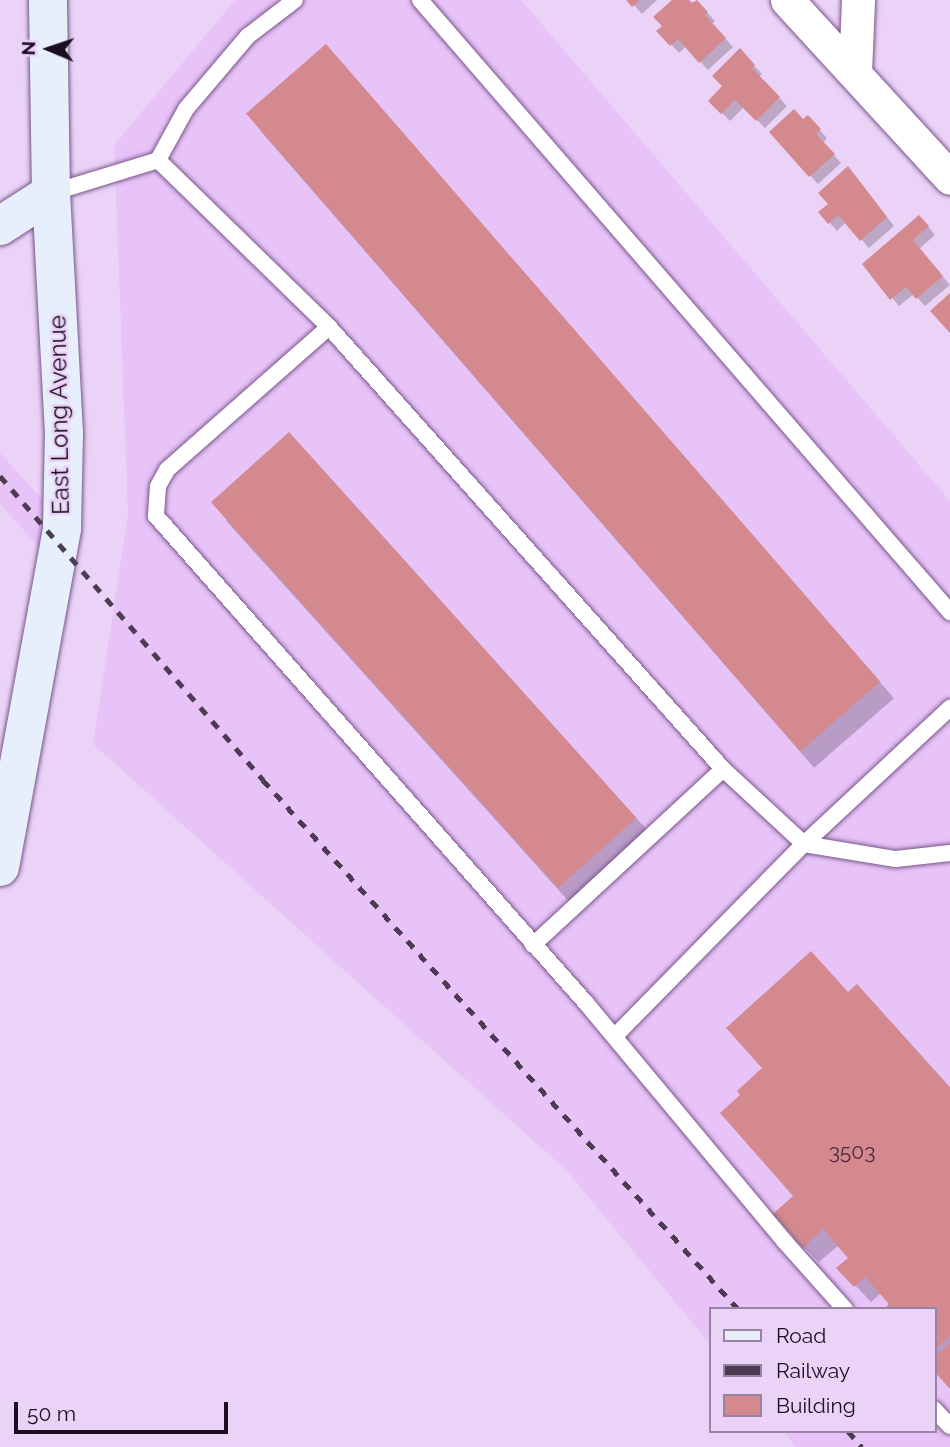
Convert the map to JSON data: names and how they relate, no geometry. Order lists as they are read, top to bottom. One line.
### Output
{"streets":{"main road":["East Long Avenue"]},"house_numbers":["3503"],"legend":["Road","Railway","Building"],"scale_bar":"50 m","north":"left"}
